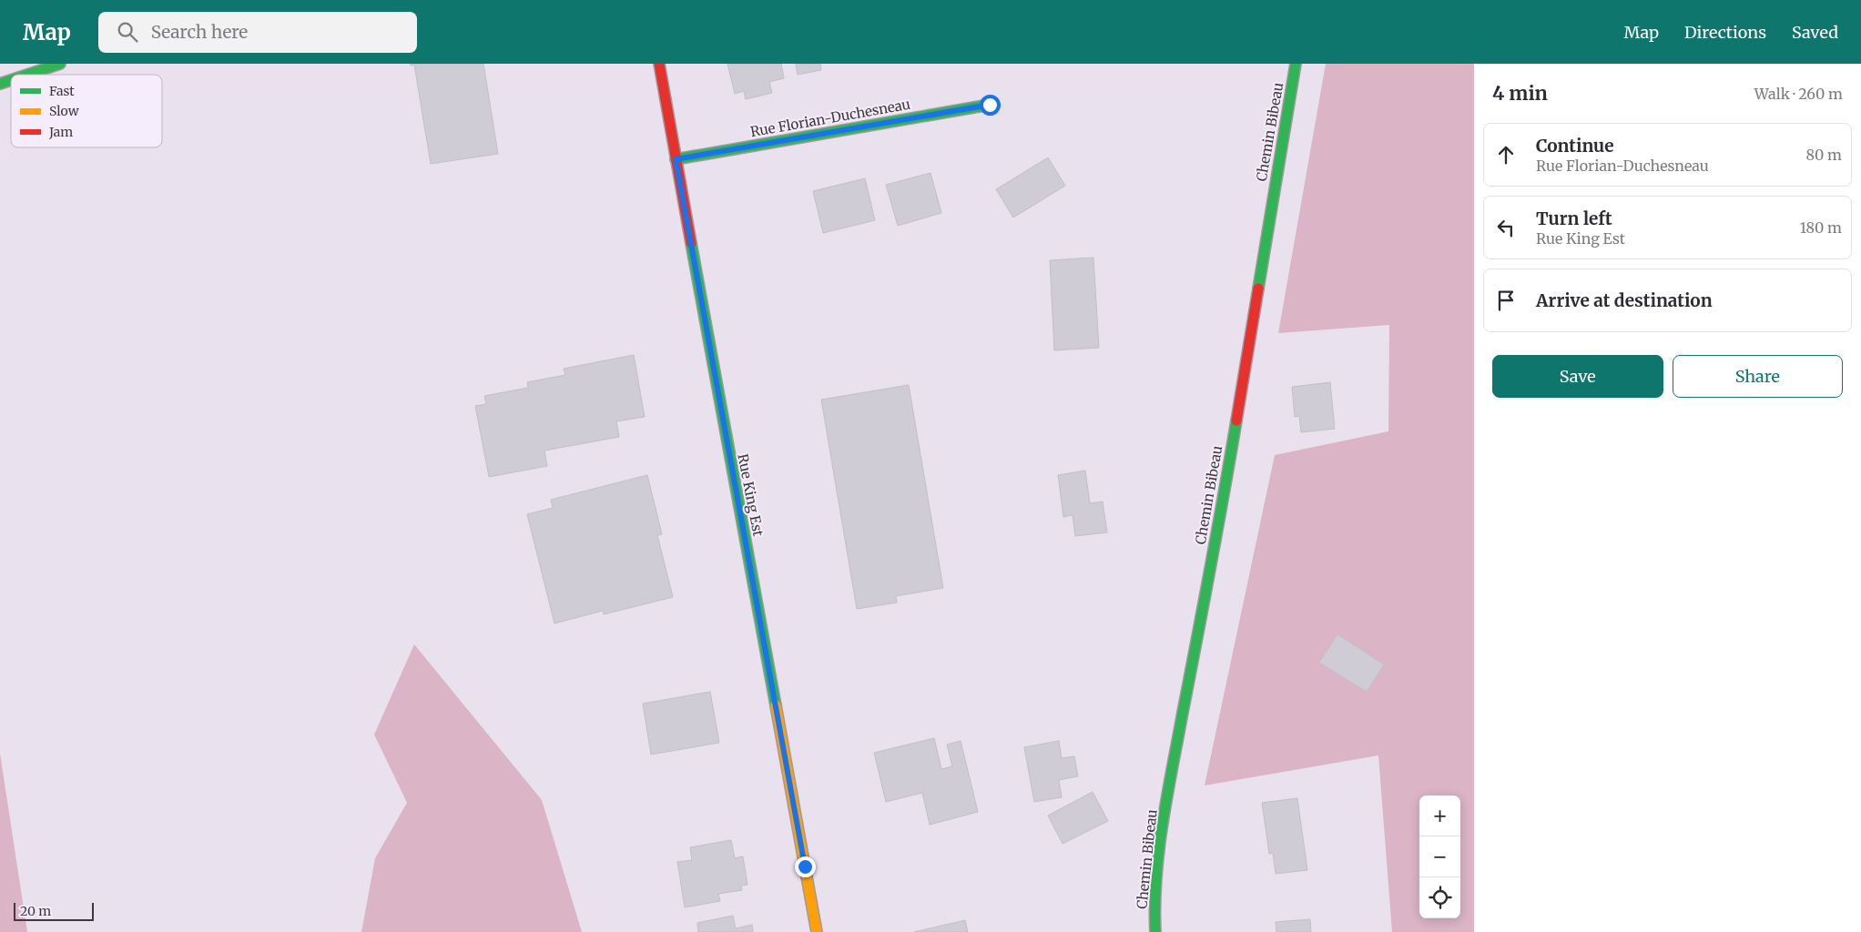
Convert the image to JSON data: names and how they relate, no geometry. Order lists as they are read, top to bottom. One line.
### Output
{"streets":{"street":["Rue Florian-Duchesneau","Chemin Bibeau","Rue King Est"]},"crossings":[["Rue Florian-Duchesneau","Rue King Est"]],"legend":["Fast","Slow","Jam"],"scale_bar":"20 m","page":{"header":"Map","search":"Search here","nav":["Map","Directions","Saved"],"heading":["4 min","Walk · 260 m"],"list":[["Continue","Rue Florian-Duchesneau","80 m"],["Turn left","Rue King Est","180 m"],"Arrive at destination"],"buttons":["Save","Share"],"map_buttons":["+","−"],"scale":"20 m"}}
